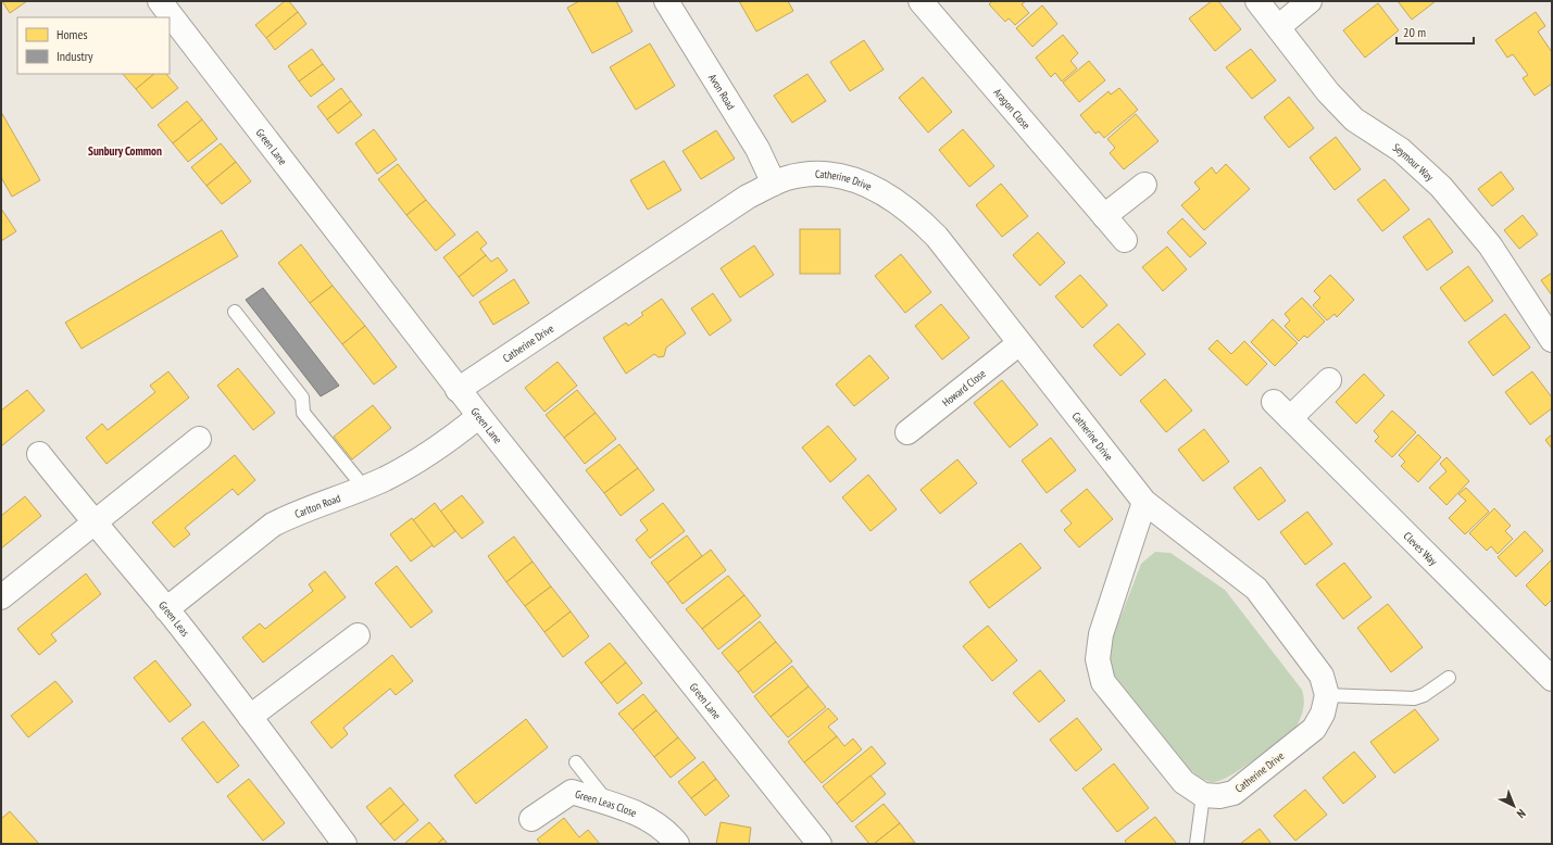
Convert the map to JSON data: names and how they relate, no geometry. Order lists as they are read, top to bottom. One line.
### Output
{"streets":{"street":["Avon Road","Aragon Close","Green Lane","Seymour Way","Catherine Drive","Howard Close","Carlton Road","Cleves Way","Green Leas","Green Leas Close"]},"crossings":[["Avon Road","Catherine Drive"],["Green Lane","Catherine Drive"],["Green Lane","Carlton Road"],["Catherine Drive","Howard Close"],["Carlton Road","Green Leas"]],"districts":["Sunbury Common"],"legend":["Homes","Industry"],"scale_bar":"20 m","north":"bottom right"}
